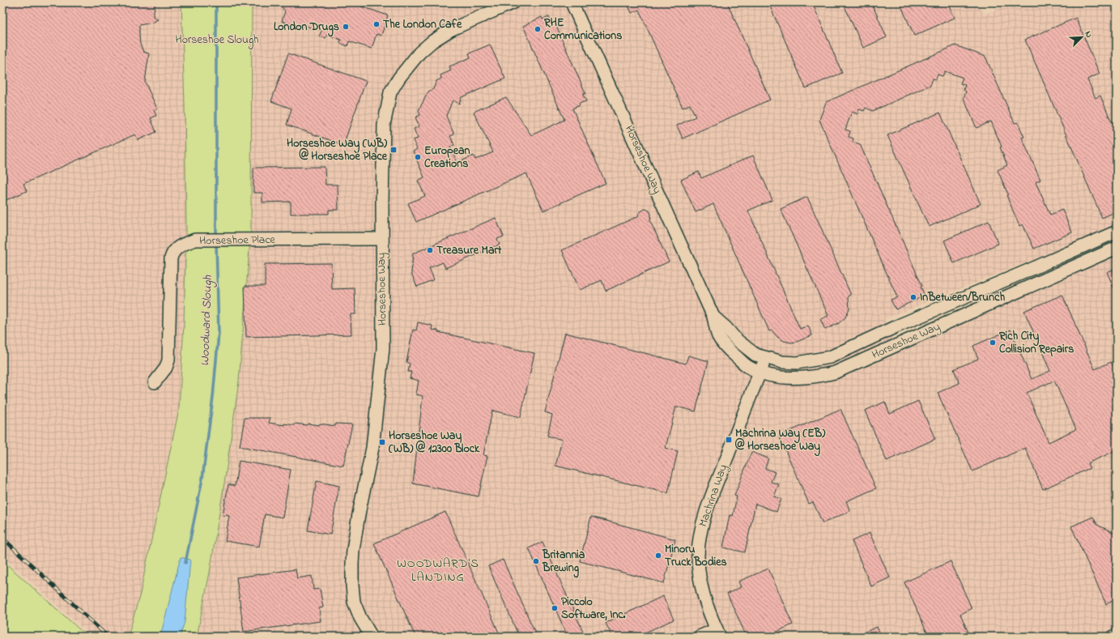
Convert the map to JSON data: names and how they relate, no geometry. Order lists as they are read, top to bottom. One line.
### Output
{"streets":{"street":["Horseshoe Way","Horseshoe Place","Machrina Way"]},"crossings":[["Horseshoe Way","Horseshoe Place"],["Horseshoe Way","Machrina Way"]],"districts":["WOODWARD'S LANDING"],"water":["Woodward Slough"],"parks":["Horseshoe Slough"],"places":{"other":["The London Cafe","London Drugs","RHE Communications","European Creations","Treasure Mart","InBetween/Brunch","Rich City Collision Repairs","Minoru Truck Bodies","Britannia Brewing","Piccolo Software, Inc."],"transit":["Horseshoe Way (WB) @ Horseshoe Place","Machrina Way (EB) @ Horseshoe Way","Horseshoe Way (WB) @ 12300 Block"]},"north":"top right"}
